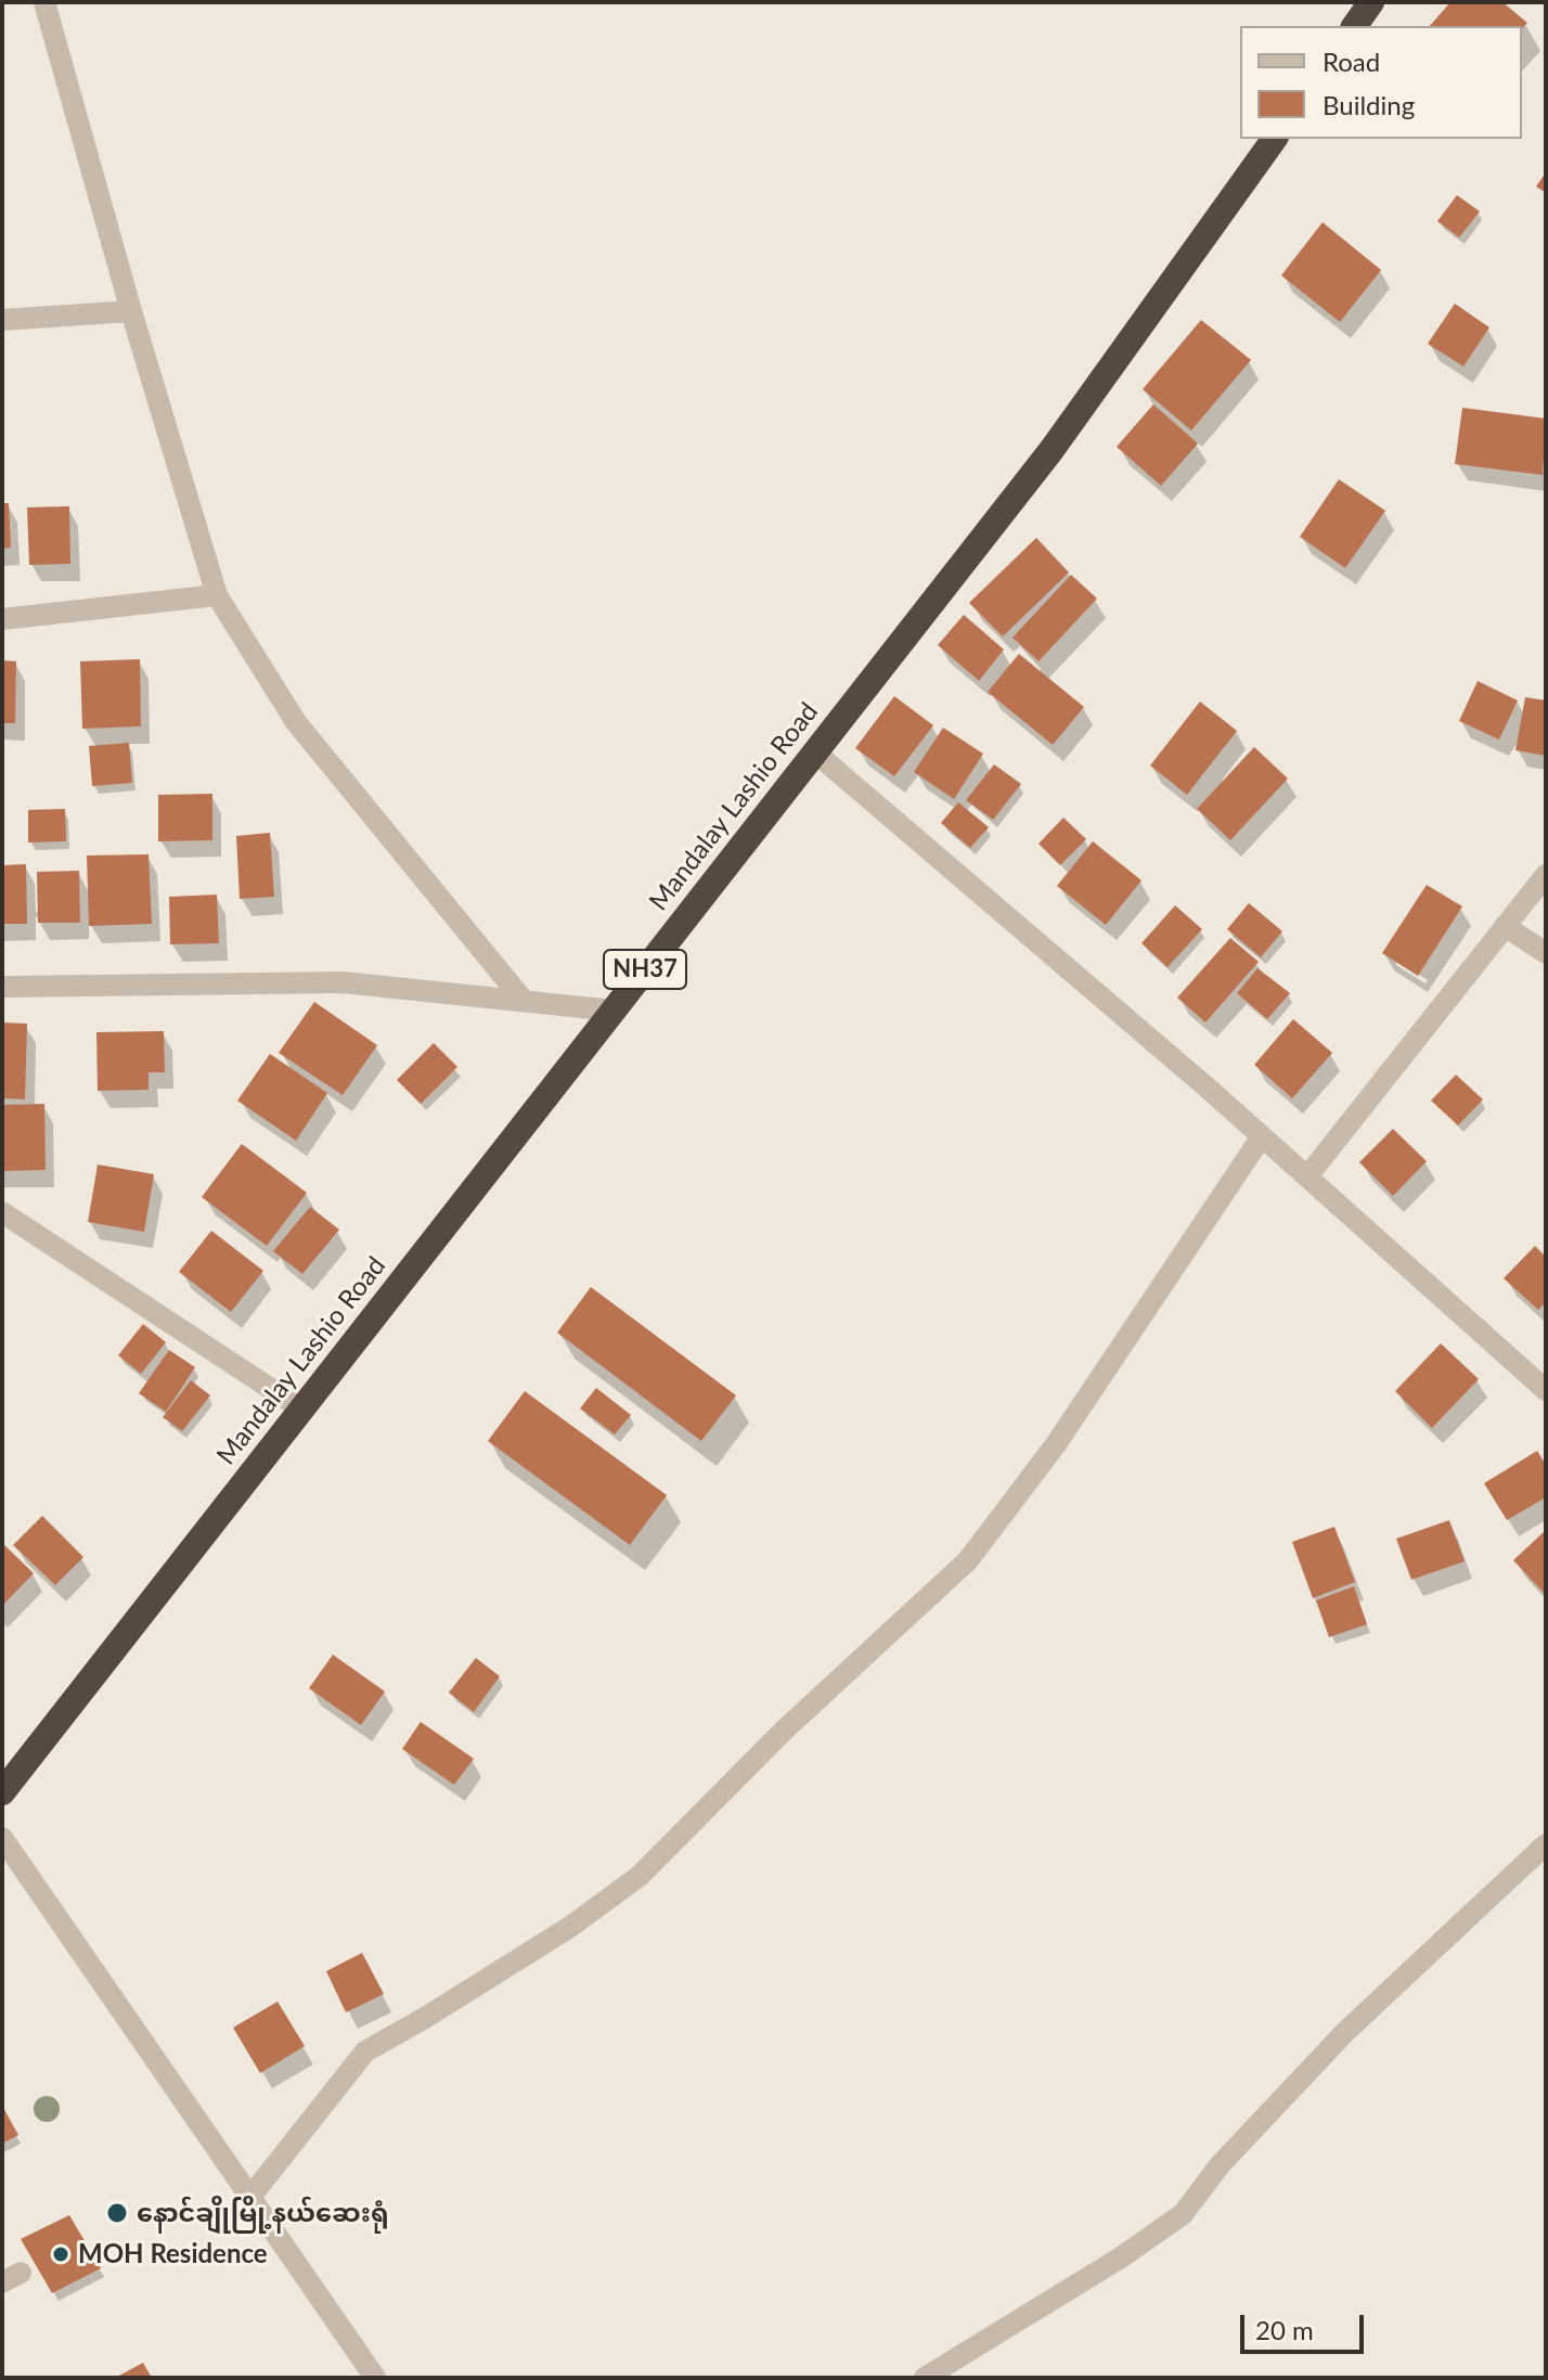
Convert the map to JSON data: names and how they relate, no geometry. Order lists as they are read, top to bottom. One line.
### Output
{"streets":{"highway":["Mandalay Lashio Road","NH37"]},"places":["နောင်ချိုမြို့နယ်ဆေးရုံ","MOH Residence"],"legend":["Road","Building"],"scale_bar":"20 m"}
